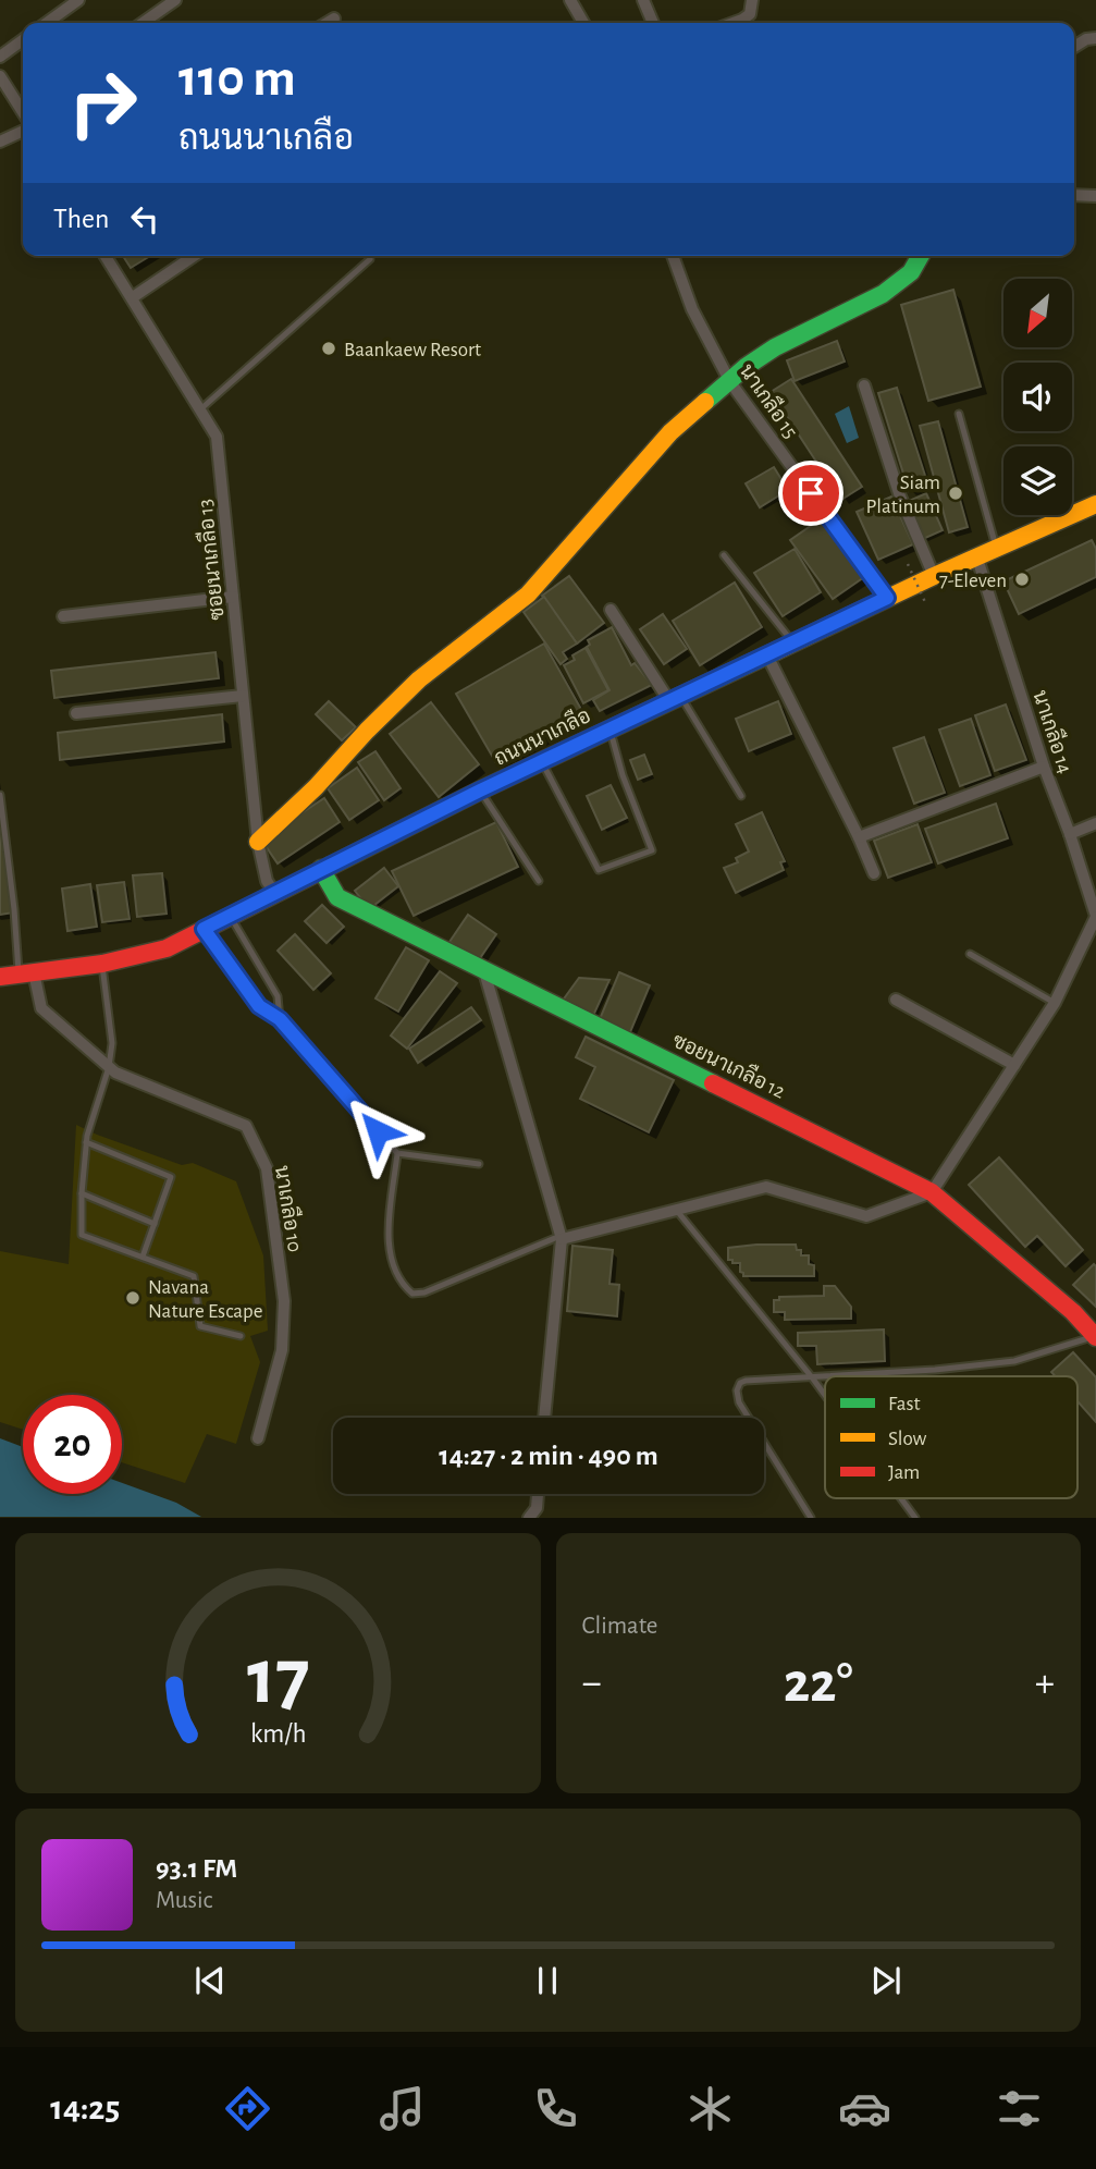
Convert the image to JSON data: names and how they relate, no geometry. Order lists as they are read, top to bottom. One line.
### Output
{"streets":{"street":["นาเกลือ 15","ซอยนาเกลือ 13","นาเกลือ 14","ถนนนาเกลือ","ซอยนาเกลือ 12","นาเกลือ 10"]},"crossings":[["นาเกลือ 15","ถนนนาเกลือ"],["ซอยนาเกลือ 13","ถนนนาเกลือ"],["นาเกลือ 14","ถนนนาเกลือ"],["ถนนนาเกลือ","ซอยนาเกลือ 12"],["ถนนนาเกลือ","นาเกลือ 10"]],"places":["Baankaew Resort","Siam Platinum","7-Eleven","Navana Nature Escape"],"legend":["Fast","Slow","Jam"],"north":"bottom left","page":{"turn":["110 m","ถนนนาเกลือ"],"then":"Then","limit":"20","trip":"14:27 · 2 min · 490 m","tile":"Climate","heat":["−","22°","+"],"song":["93.1 FM","Music"],"tabs":"14:25","gauge":["17","km/h"]}}
